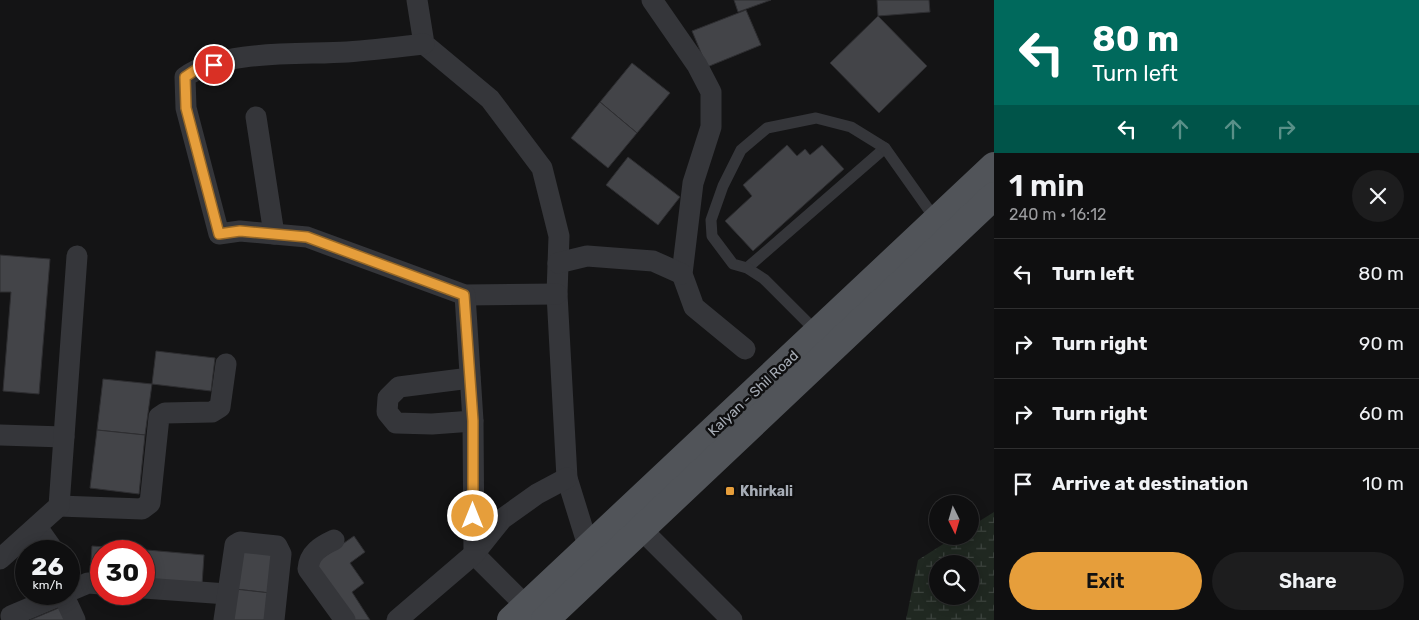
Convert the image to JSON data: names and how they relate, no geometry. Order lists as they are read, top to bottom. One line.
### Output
{"streets":{"main road":["Kalyan - Shil Road"]},"places":{"transit":["Khirkali"]},"north":"bottom","page":{"turn":["80 m","Turn left"],"heading":["1 min","240 m · 16:12"],"list":[{"name":"Turn left","value":"80 m"},{"name":"Turn right","value":"90 m"},{"name":"Turn right","value":"60 m"},{"name":"Arrive at destination","value":"10 m"}],"speed":"26 km/h","limit":"30","buttons":["Exit","Share"]}}
